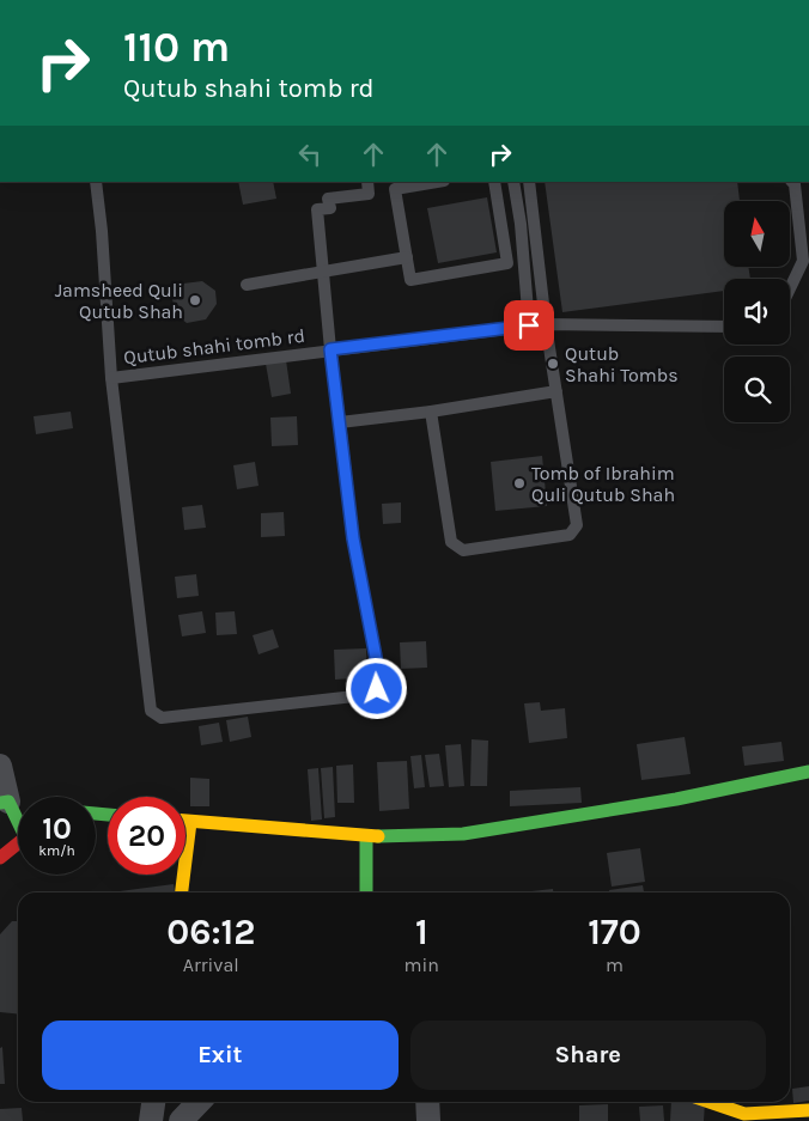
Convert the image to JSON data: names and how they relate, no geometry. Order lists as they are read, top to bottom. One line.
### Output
{"streets":{"lane":["Qutub shahi tomb rd"]},"places":["Jamsheed Quli Qutub Shah","Qutub Shahi Tombs","Tomb of Ibrahim Quli Qutub Shah"],"north":"top","page":{"turn":["110 m","Qutub shahi tomb rd"],"speed":"10 km/h","limit":"20","eta":["06:12","Arrival","1","min","170","m"],"buttons":["Exit","Share"]}}
